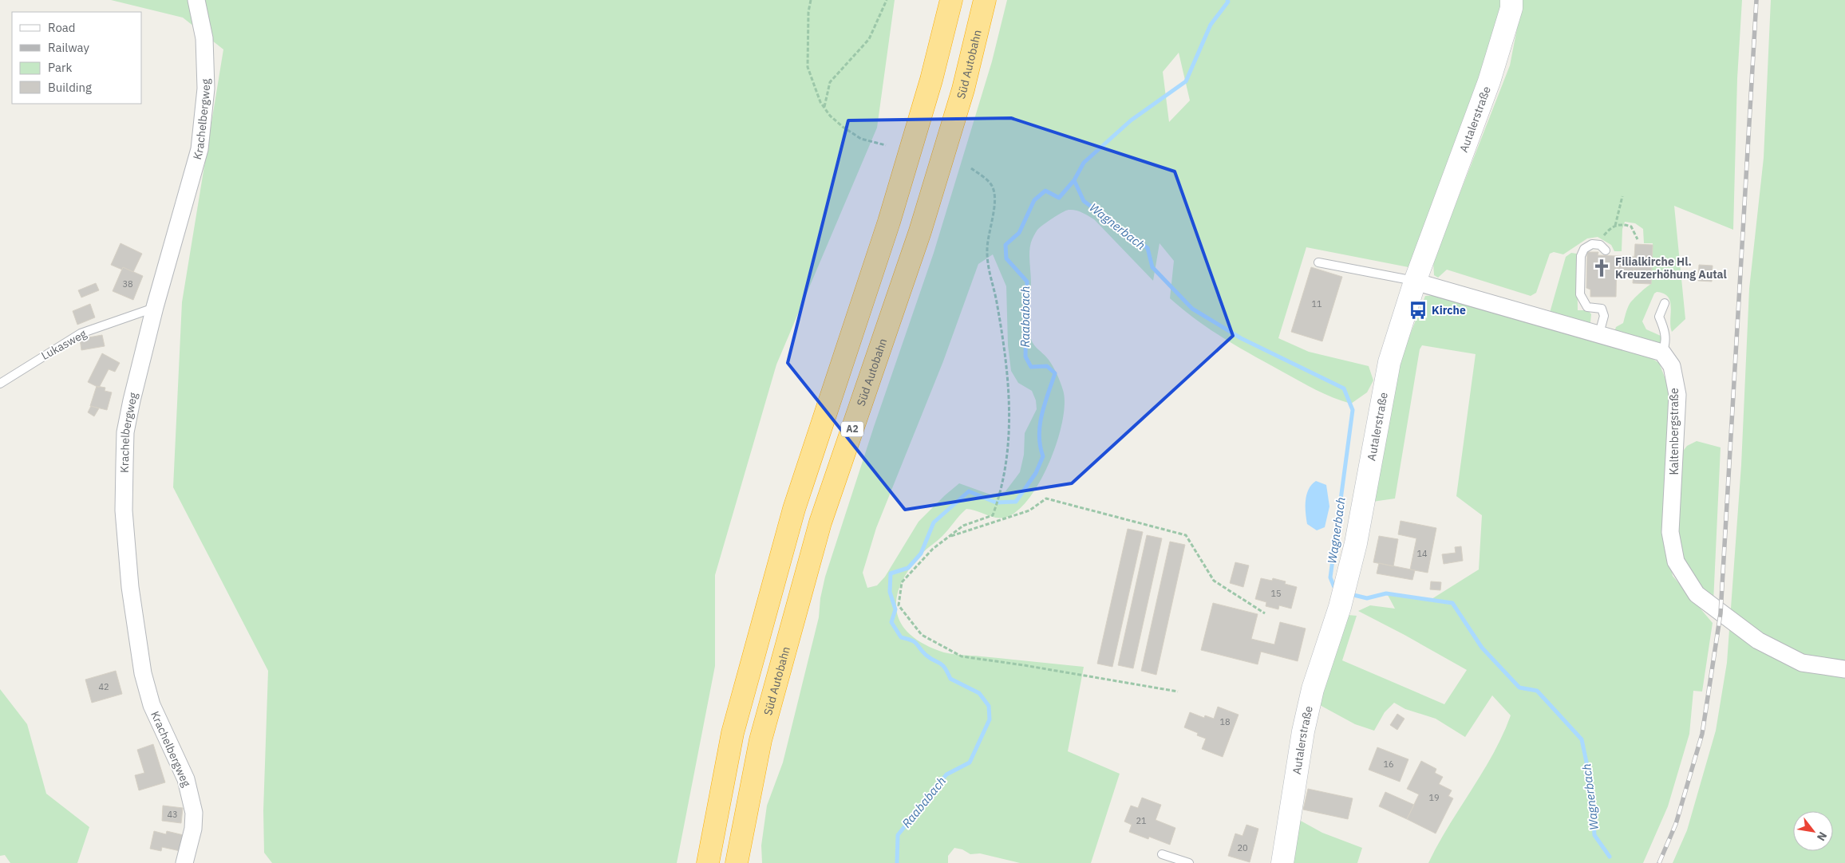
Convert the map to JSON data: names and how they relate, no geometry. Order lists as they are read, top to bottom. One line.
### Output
{"streets":{"highway":["Süd Autobahn","A2"],"main road":["Autalerstraße"],"street":["Krachelbergweg","Kaltenbergstraße"],"lane":["Lukasweg"]},"crossings":[["Krachelbergweg","Lukasweg"]],"water":["Wagnerbach","Raababach"],"places":{"church":["Filialkirche Hl. Kreuzerhöhung Autal"],"bus stop":["Kirche"]},"house_numbers":["38","11","14","15","42","18","16","19","43","21","20"],"legend":["Road","Railway","Park","Building"],"north":"bottom right"}
